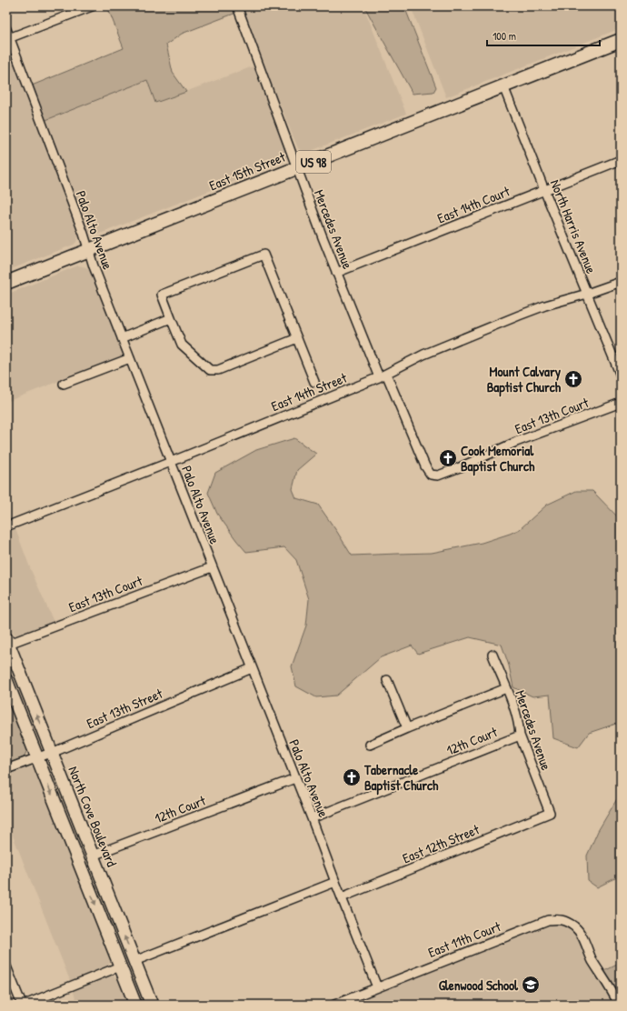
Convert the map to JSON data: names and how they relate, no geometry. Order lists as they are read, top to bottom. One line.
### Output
{"streets":{"main road":["US 98","East 15th Street","North Cove Boulevard"],"street":["East 14th Court","North Harris Avenue","Mercedes Avenue","Palo Alto Avenue","East 14th Street","East 13th Court","East 13th Street","12th Court","East 12th Street","East 11th Court"]},"crossings":[["East 15th Street","North Harris Avenue"],["East 15th Street","Mercedes Avenue"],["East 15th Street","Palo Alto Avenue"],["East 14th Court","North Harris Avenue"],["East 14th Court","Mercedes Avenue"],["North Harris Avenue","East 14th Street"],["Mercedes Avenue","East 14th Street"],["Mercedes Avenue","East 13th Court"],["Mercedes Avenue","12th Court"],["Mercedes Avenue","East 12th Street"],["Palo Alto Avenue","East 14th Street"],["Palo Alto Avenue","East 13th Court"],["Palo Alto Avenue","East 13th Street"],["Palo Alto Avenue","12th Court"],["Palo Alto Avenue","East 12th Street"],["Palo Alto Avenue","East 11th Court"],["East 13th Court","North Cove Boulevard"],["East 13th Street","North Cove Boulevard"],["12th Court","North Cove Boulevard"]],"places":{"church":["Mount Calvary Baptist Church","Cook Memorial Baptist Church","Tabernacle Baptist Church"],"school or university":["Glenwood School"]},"scale_bar":"100 m"}
